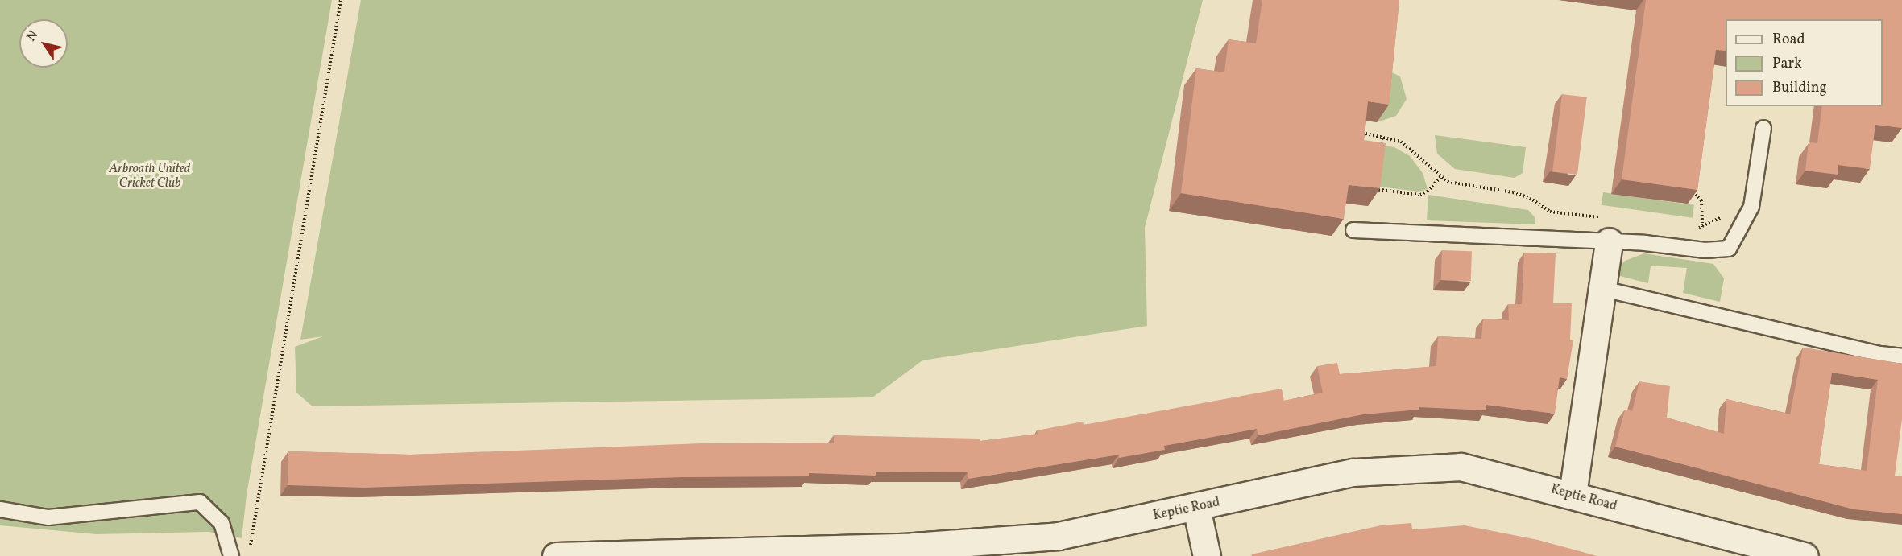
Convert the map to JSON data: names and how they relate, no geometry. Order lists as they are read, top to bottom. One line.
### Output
{"streets":{"main road":["Keptie Road"]},"parks":["Arbroath United Cricket Club"],"legend":["Road","Park","Building"],"north":"top left"}
